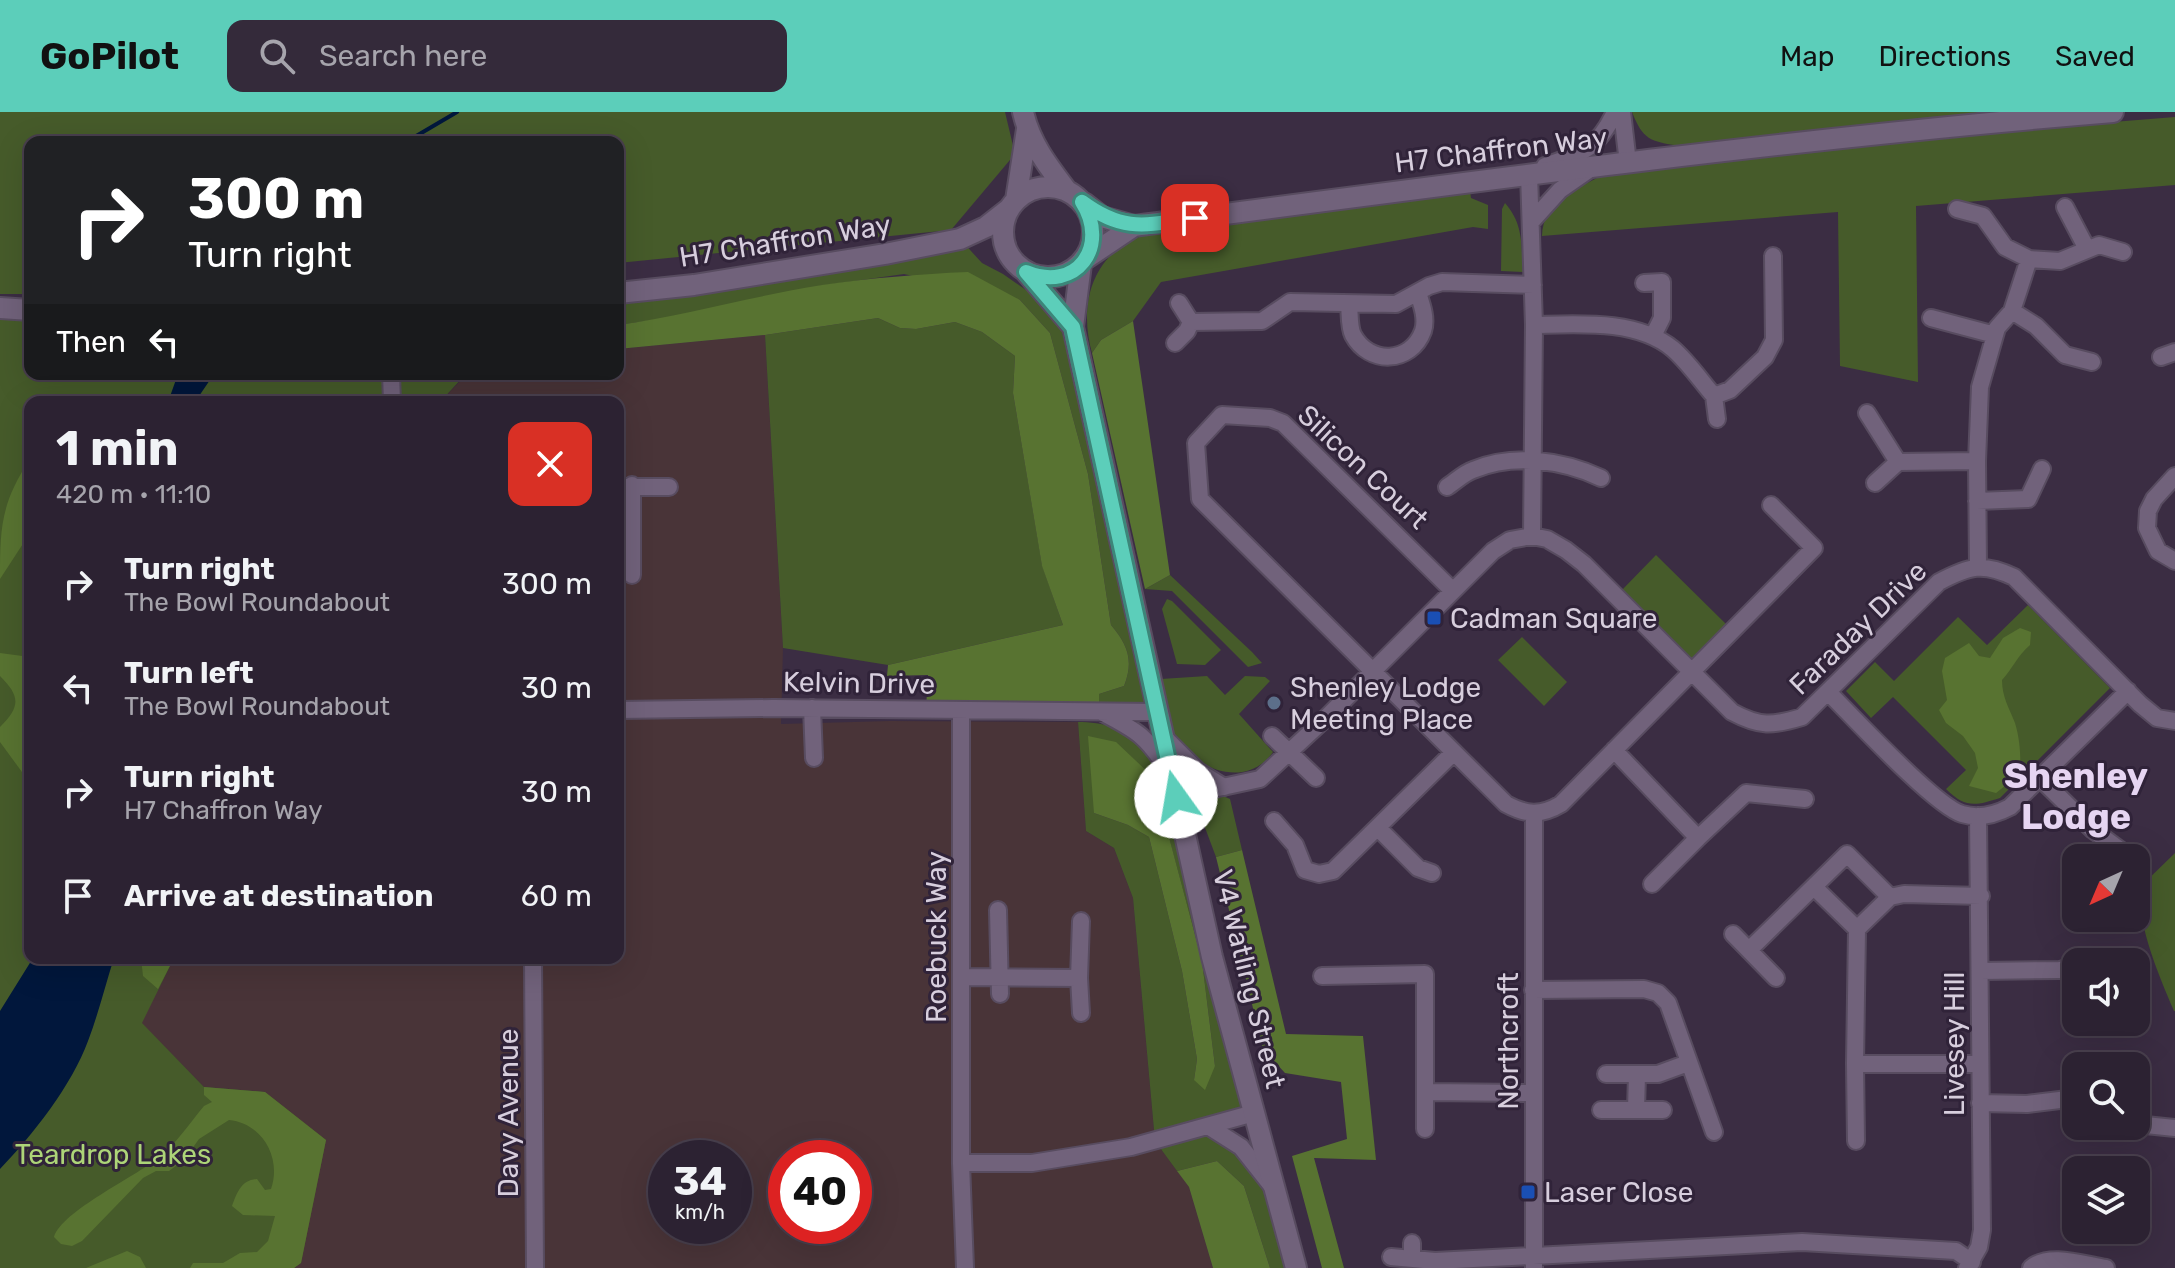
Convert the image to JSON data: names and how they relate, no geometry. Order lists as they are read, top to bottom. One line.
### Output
{"streets":{"street":["H7 Chaffron Way","Silicon Court","Faraday Drive","Kelvin Drive","Roebuck Way","V4 Watling Street","Northcroft","Livesey Hill","Davy Avenue"]},"crossings":[["H7 Chaffron Way","V4 Watling Street"],["Kelvin Drive","Roebuck Way"],["Kelvin Drive","V4 Watling Street"]],"districts":["Shenley Lodge"],"parks":["Teardrop Lakes"],"places":{"transit":["Cadman Square","Laser Close"],"other":["Shenley Lodge Meeting Place"]},"north":"bottom left","page":{"header":"GoPilot","search":"Search here","nav":["Map","Directions","Saved"],"turn":["300 m","Turn right"],"then":"Then","heading":["1 min","420 m · 11:10"],"list":[{"name":"Turn right","note":"The Bowl Roundabout","value":"300 m"},{"name":"Turn left","note":"The Bowl Roundabout","value":"30 m"},{"name":"Turn right","note":"H7 Chaffron Way","value":"30 m"},{"name":"Arrive at destination","value":"60 m"}],"speed":"34 km/h","limit":"40"}}
